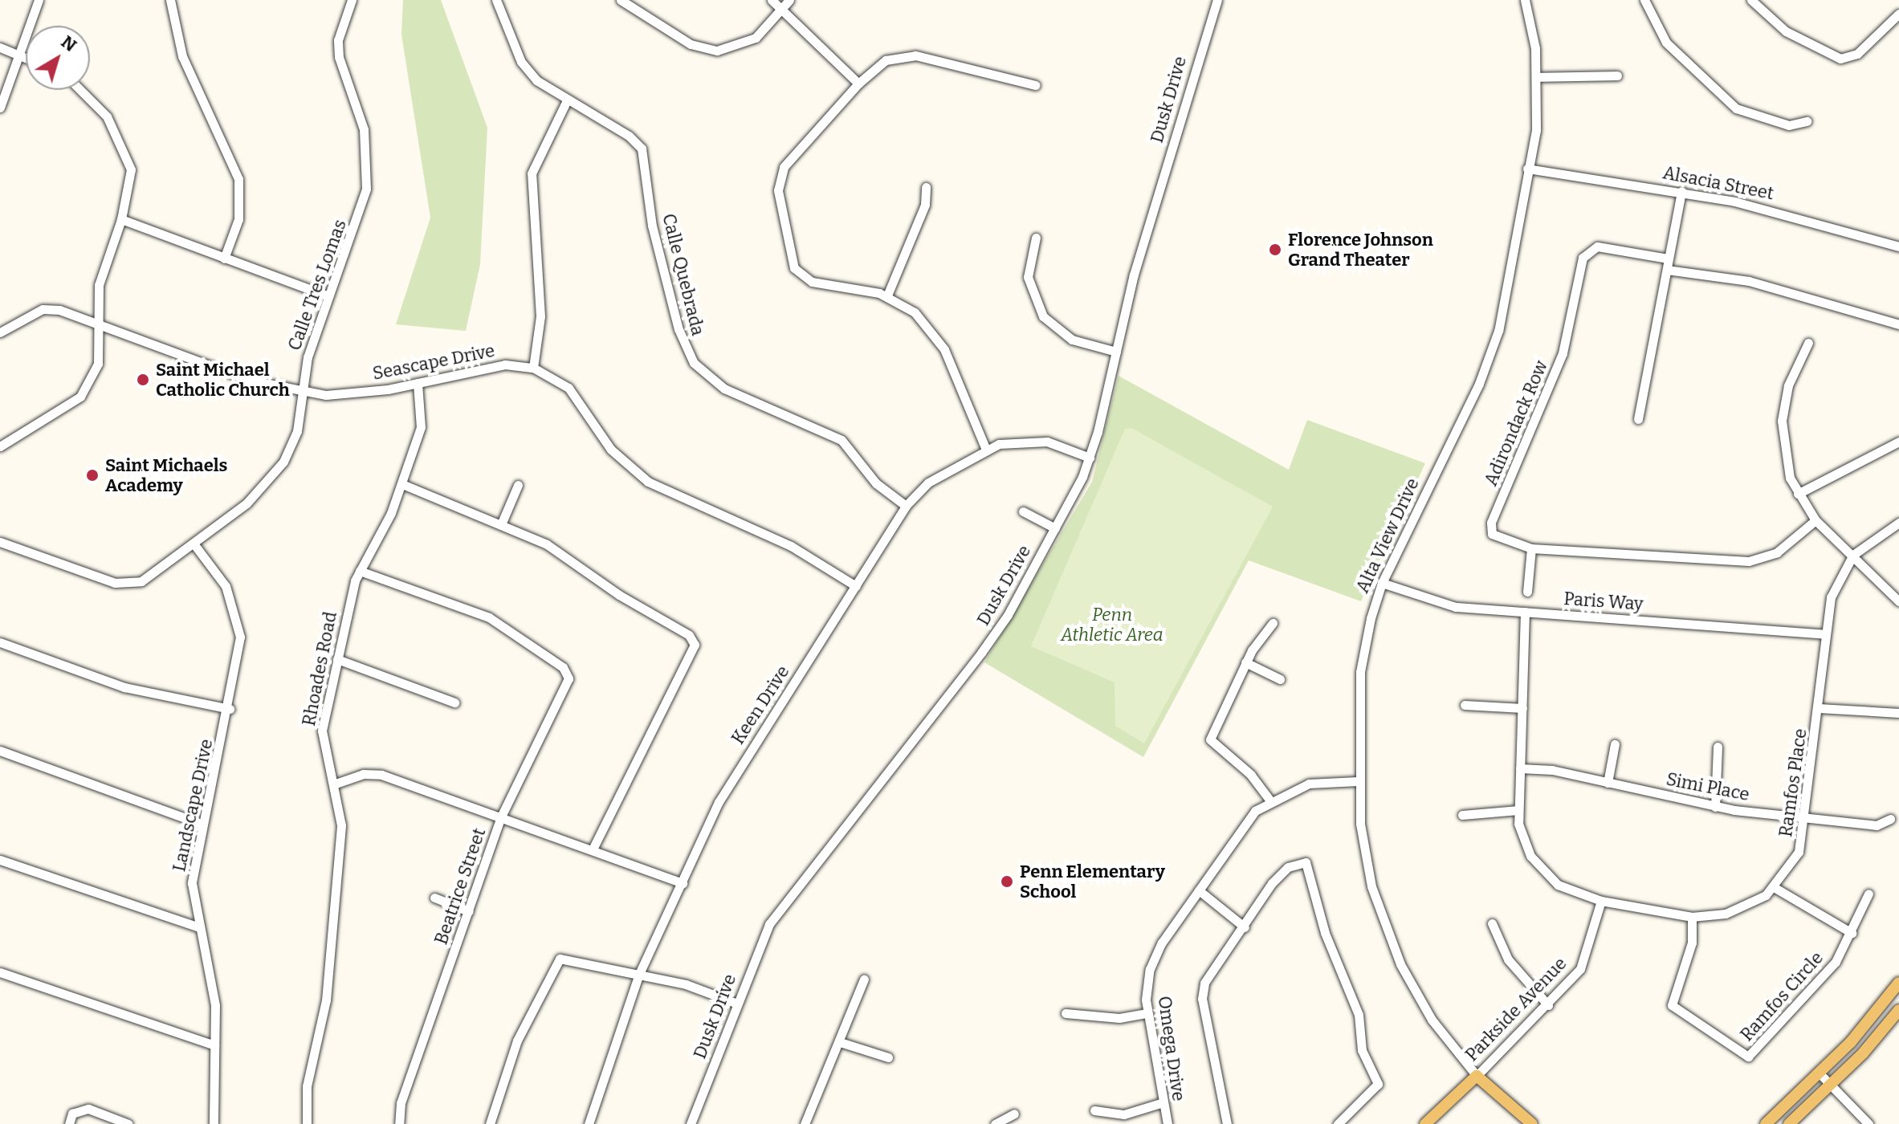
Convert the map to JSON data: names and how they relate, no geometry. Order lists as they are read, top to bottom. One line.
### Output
{"streets":{"main road":["Alta View Drive","Parkside Avenue"],"street":["Dusk Drive","Alsacia Street","Calle Quebrada","Calle Tres Lomas","Seascape Drive","Adirondack Row","Paris Way","Rhoades Road","Keen Drive","Ramfos Place","Simi Place","Landscape Drive","Beatrice Street","Ramfos Circle","Omega Drive"]},"crossings":[["Dusk Drive","Keen Drive"],["Alsacia Street","Alta View Drive"],["Calle Quebrada","Keen Drive"],["Calle Tres Lomas","Seascape Drive"],["Calle Tres Lomas","Landscape Drive"],["Seascape Drive","Rhoades Road"],["Seascape Drive","Keen Drive"],["Alta View Drive","Paris Way"],["Alta View Drive","Parkside Avenue"],["Alta View Drive","Omega Drive"],["Paris Way","Ramfos Place"],["Rhoades Road","Beatrice Street"],["Ramfos Place","Simi Place"],["Ramfos Place","Ramfos Circle"],["Ramfos Place","Parkside Avenue"]],"parks":["Penn Athletic Area"],"places":["Florence Johnson Grand Theater","Saint Michael Catholic Church","Saint Michaels Academy","Penn Elementary School"],"north":"top right"}
